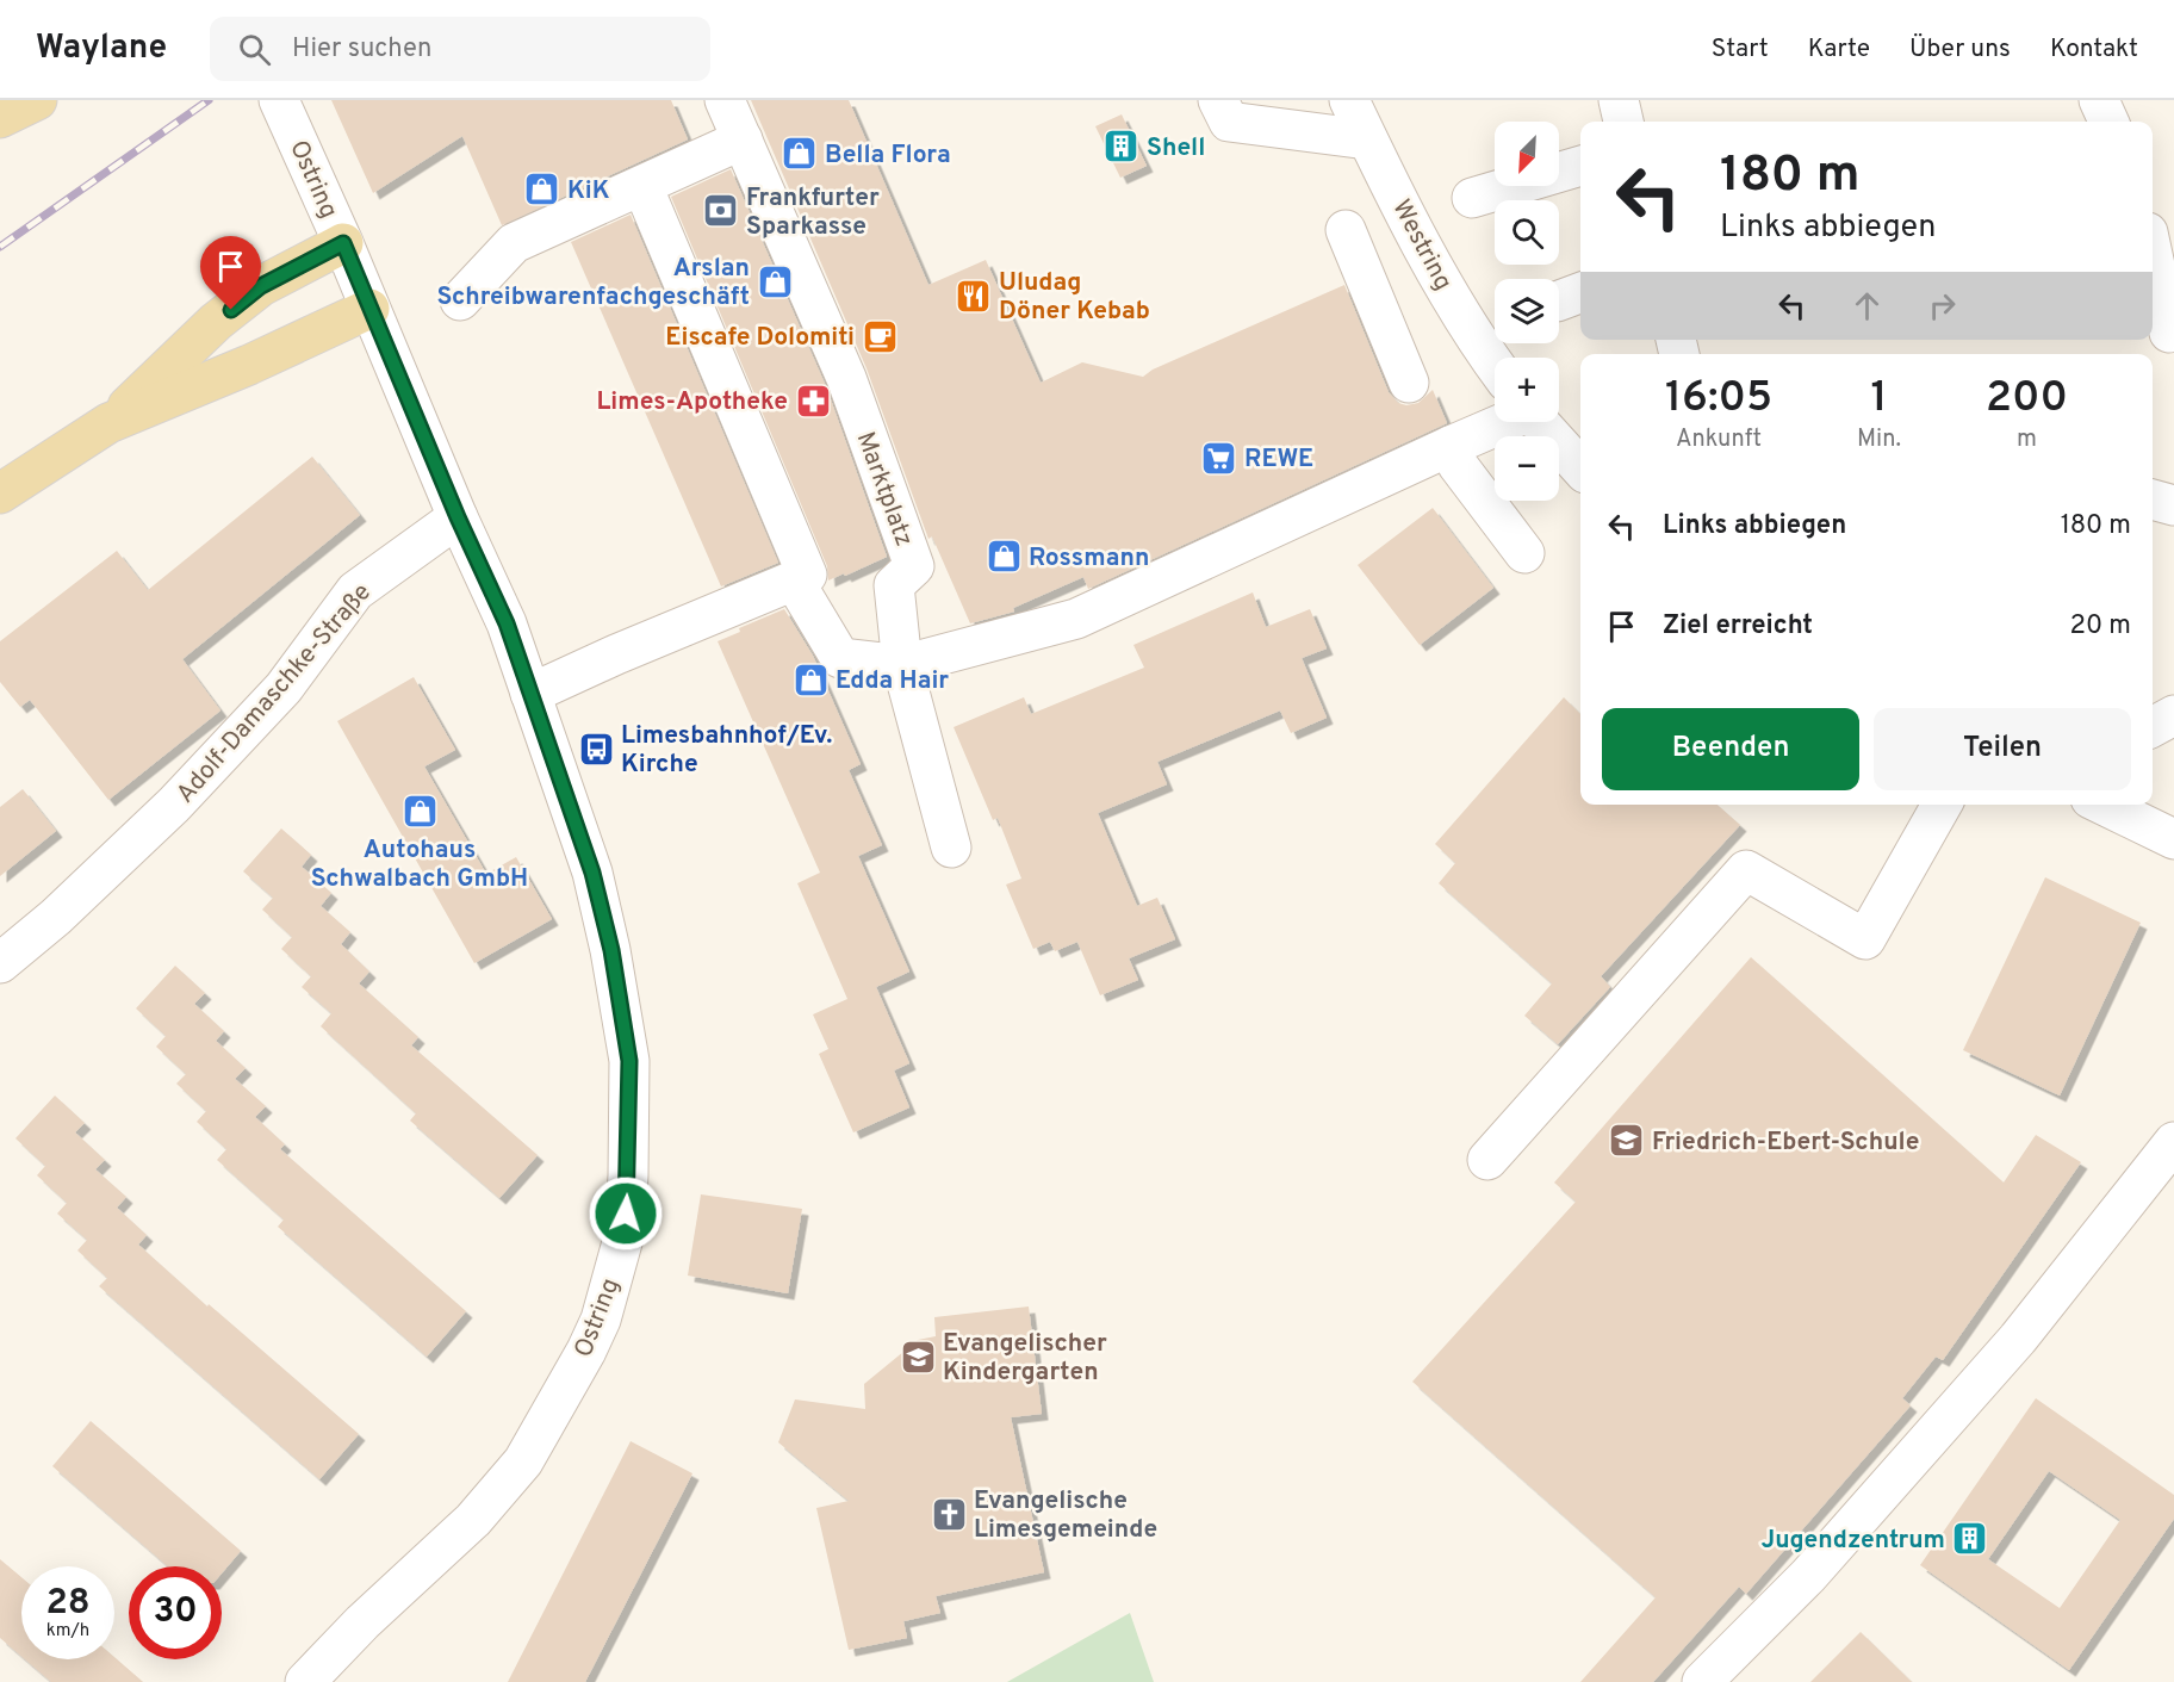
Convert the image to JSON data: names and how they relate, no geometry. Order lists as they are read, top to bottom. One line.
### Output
{"streets":{"street":["Ostring","Westring","Marktplatz","Adolf-Damaschke-Straße"]},"crossings":[["Ostring","Adolf-Damaschke-Straße"]],"places":{"building":["Shell","Jugendzentrum"],"shop":["Bella Flora","KiK","Arslan Schreibwarenfachgeschäft","Rossmann","Edda Hair","Autohaus Schwalbach GmbH"],"bank":["Frankfurter Sparkasse"],"restaurant":["Uludag Döner Kebab"],"cafe":["Eiscafe Dolomiti"],"pharmacy":["Limes-Apotheke"],"supermarket":["REWE"],"bus stop":["Limesbahnhof/Ev. Kirche"],"school or university":["Friedrich-Ebert-Schule","Evangelischer Kindergarten"],"church":["Evangelische Limesgemeinde"]},"north":"bottom left","page":{"header":"Waylane","search":"Hier suchen","nav":["Start","Karte","Über uns","Kontakt"],"map_buttons":["+","−"],"turn":["180 m","Links abbiegen"],"eta":["16:05","Ankunft","1","Min.","200","m"],"list":[{"name":"Links abbiegen","value":"180 m"},{"name":"Ziel erreicht","value":"20 m"}],"buttons":["Beenden","Teilen"],"speed":"28 km/h","limit":"30"}}
